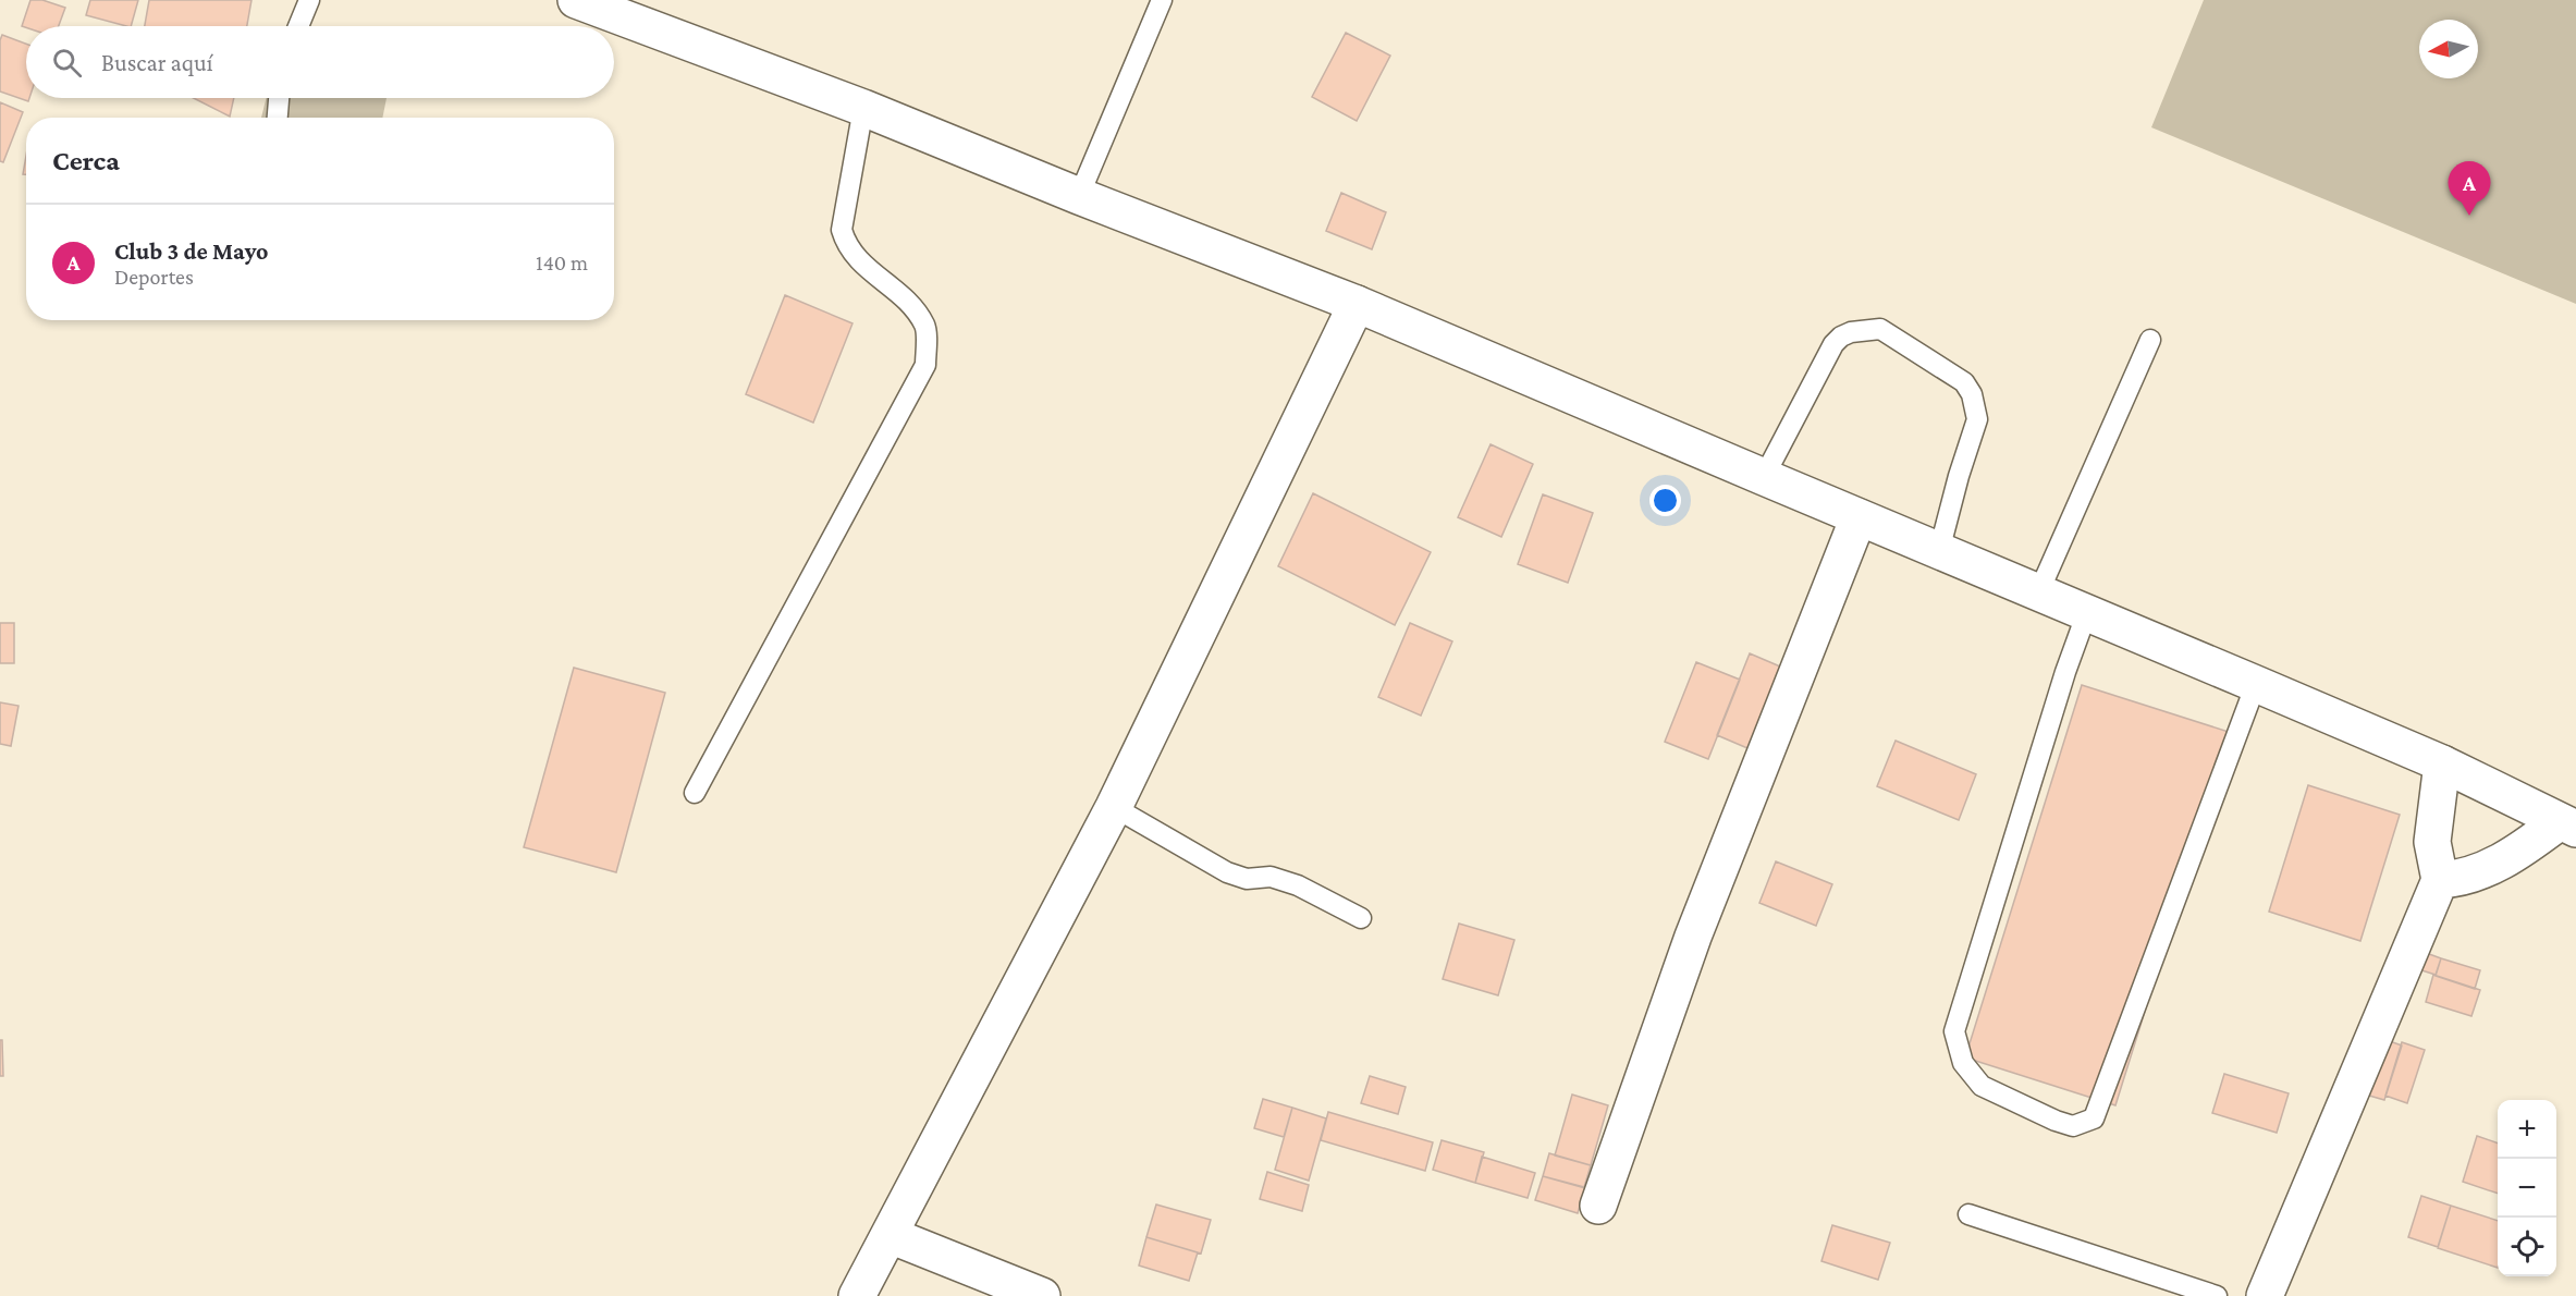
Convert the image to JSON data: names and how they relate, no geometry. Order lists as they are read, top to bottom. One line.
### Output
{"north":"left","page":{"search":"Buscar aquí","heading":"Cerca","pins":"A","list":[{"mark":"A","name":"Club 3 de Mayo","note":"Deportes","value":"140 m"}],"map_buttons":["+","−"]}}
